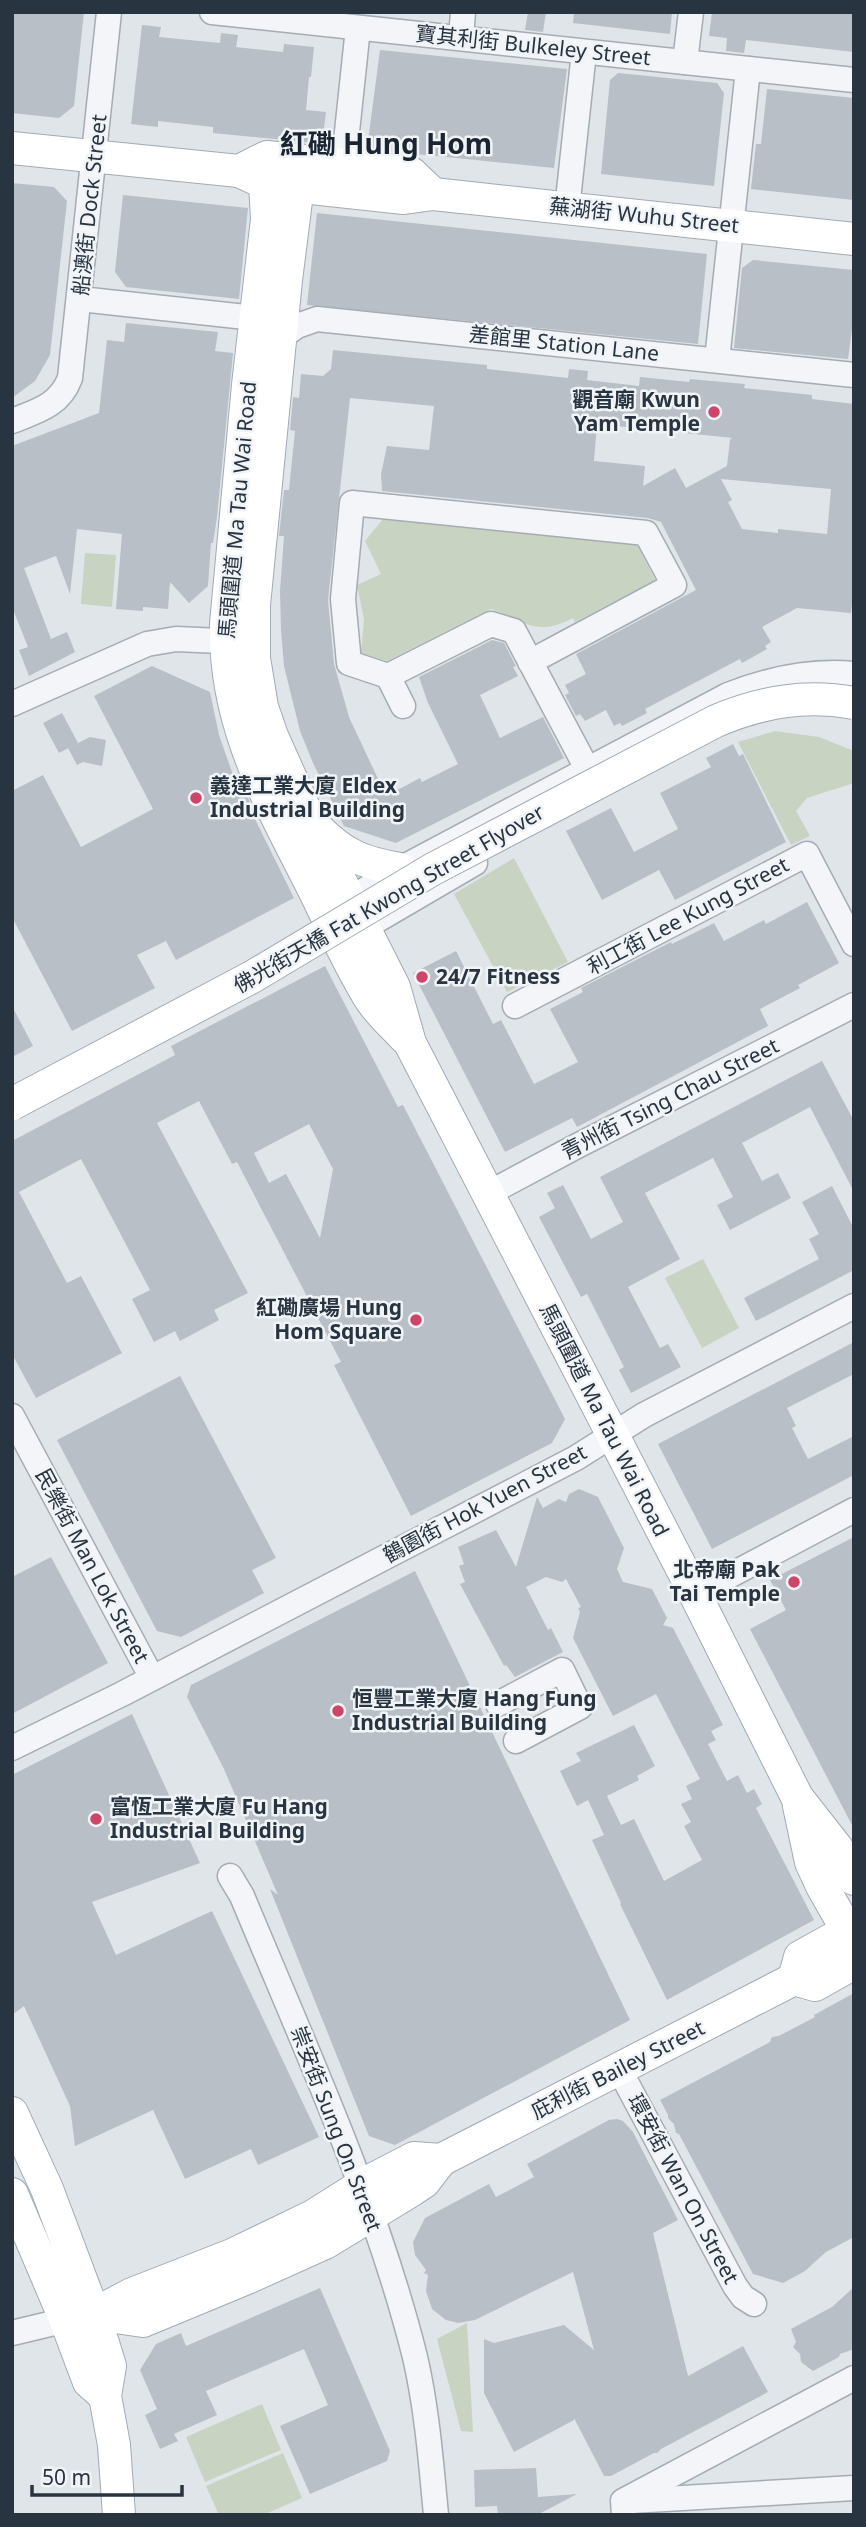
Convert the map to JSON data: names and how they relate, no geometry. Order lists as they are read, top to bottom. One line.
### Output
{"streets":{"main road":["蕪湖街 Wuhu Street","馬頭圍道 Ma Tau Wai Road","佛光街天橋 Fat Kwong Street Flyover","庇利街 Bailey Street"],"street":["寶其利街 Bulkeley Street","船澳街 Dock Street","差館里 Station Lane","利工街 Lee Kung Street","青州街 Tsing Chau Street","鶴園街 Hok Yuen Street","民樂街 Man Lok Street","崇安街 Sung On Street","環安街 Wan On Street"]},"crossings":[["船澳街 Dock Street","蕪湖街 Wuhu Street"],["蕪湖街 Wuhu Street","馬頭圍道 Ma Tau Wai Road"],["差館里 Station Lane","馬頭圍道 Ma Tau Wai Road"],["馬頭圍道 Ma Tau Wai Road","青州街 Tsing Chau Street"],["馬頭圍道 Ma Tau Wai Road","鶴園街 Hok Yuen Street"],["鶴園街 Hok Yuen Street","民樂街 Man Lok Street"],["庇利街 Bailey Street","崇安街 Sung On Street"],["庇利街 Bailey Street","環安街 Wan On Street"]],"districts":["紅磡 Hung Hom"],"places":["觀音廟 Kwun Yam Temple","義達工業大廈 Eldex Industrial Building","24/7 Fitness","紅磡廣場 Hung Hom Square","北帝廟 Pak Tai Temple","恒豐工業大廈 Hang Fung Industrial Building","富恆工業大廈 Fu Hang Industrial Building"],"scale_bar":"50 m"}
